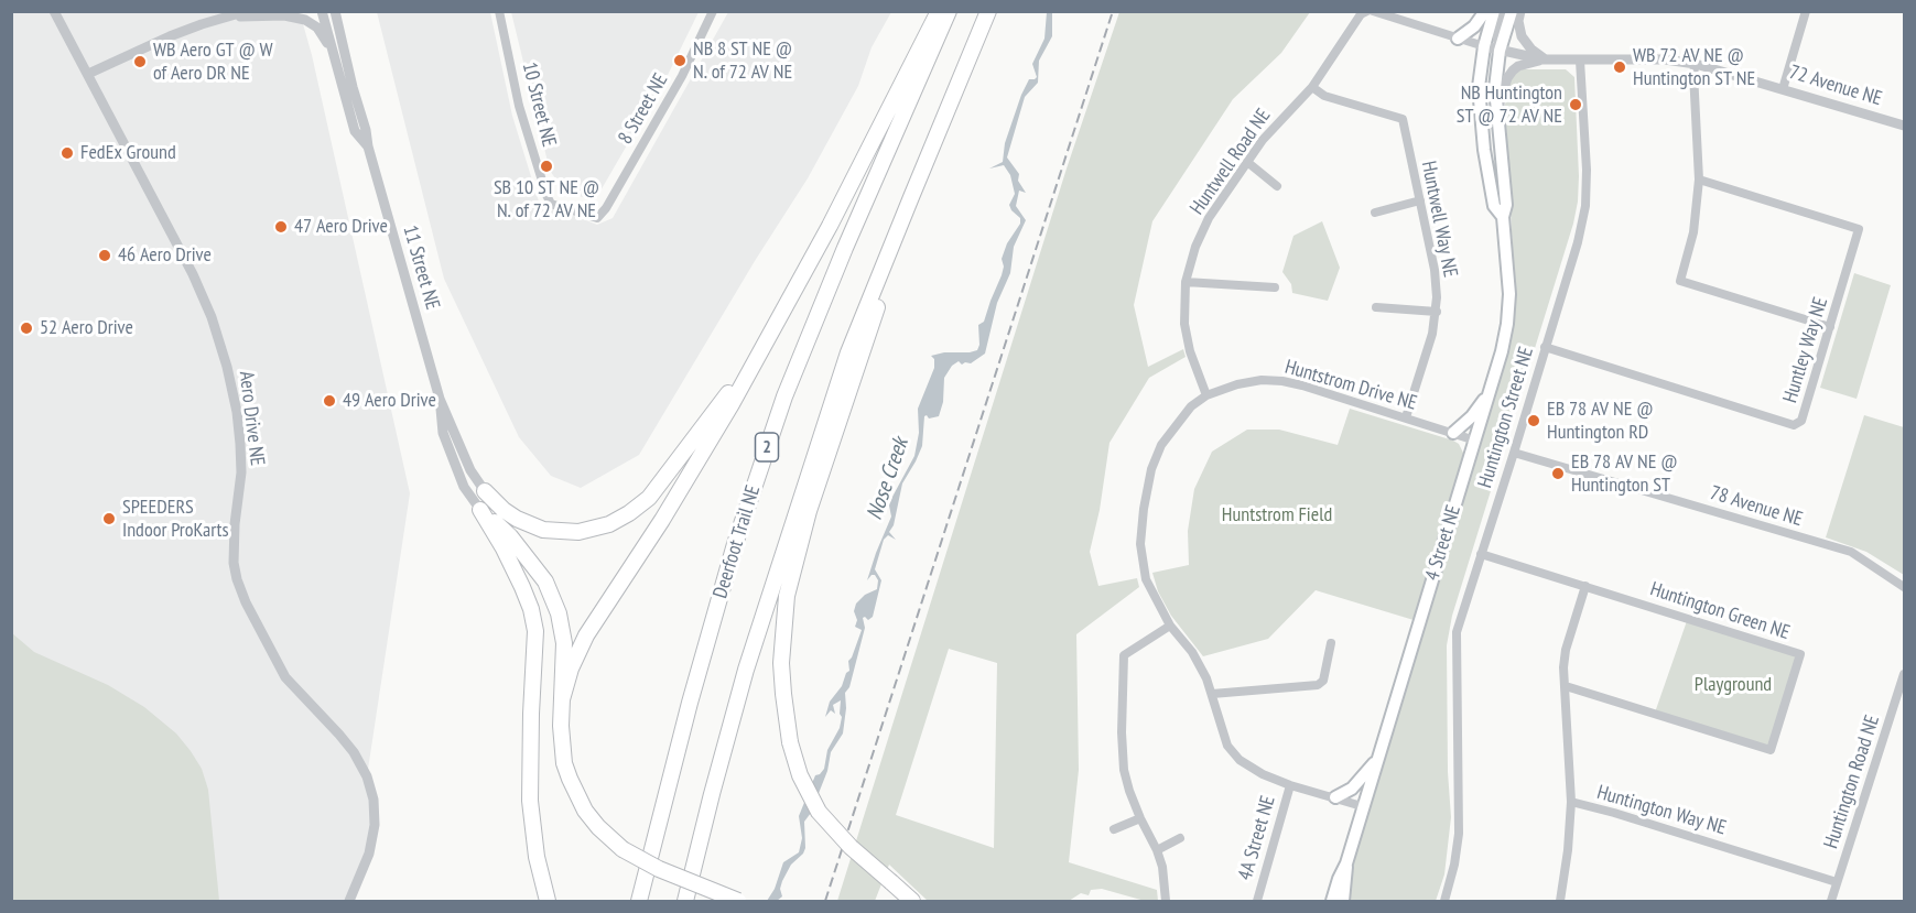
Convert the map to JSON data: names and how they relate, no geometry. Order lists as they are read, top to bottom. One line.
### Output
{"streets":{"highway":["2","Deerfoot Trail NE"],"main road":["4 Street NE"],"street":["72 Avenue NE","10 Street NE","8 Street NE","Huntwell Road NE","Huntwell Way NE","11 Street NE","Huntley Way NE","Huntstrom Drive NE","Huntington Street NE","Aero Drive NE","78 Avenue NE","Huntington Green NE","Huntington Road NE","Huntington Way NE","4A Street NE"]},"crossings":[["72 Avenue NE","Huntington Street NE"],["72 Avenue NE","4 Street NE"],["10 Street NE","8 Street NE"],["Huntwell Road NE","Huntwell Way NE"],["Huntwell Road NE","Huntstrom Drive NE"],["Huntwell Way NE","Huntstrom Drive NE"],["Huntley Way NE","Huntington Street NE"],["Huntstrom Drive NE","4 Street NE"],["Huntstrom Drive NE","4A Street NE"],["Huntington Street NE","78 Avenue NE"],["Huntington Street NE","Huntington Green NE"],["Huntington Green NE","Huntington Way NE"],["Huntington Road NE","Huntington Way NE"]],"water":["Nose Creek"],"parks":["Huntstrom Field","Playground"],"places":["NB 8 ST NE @ N. of 72 AV NE","WB Aero GT @ W of Aero DR NE","WB 72 AV NE @ Huntington ST NE","NB Huntington ST @ 72 AV NE","FedEx Ground","SB 10 ST NE @ N. of 72 AV NE","47 Aero Drive","46 Aero Drive","52 Aero Drive","49 Aero Drive","EB 78 AV NE @ Huntington RD","EB 78 AV NE @ Huntington ST","SPEEDERS Indoor ProKarts"]}
